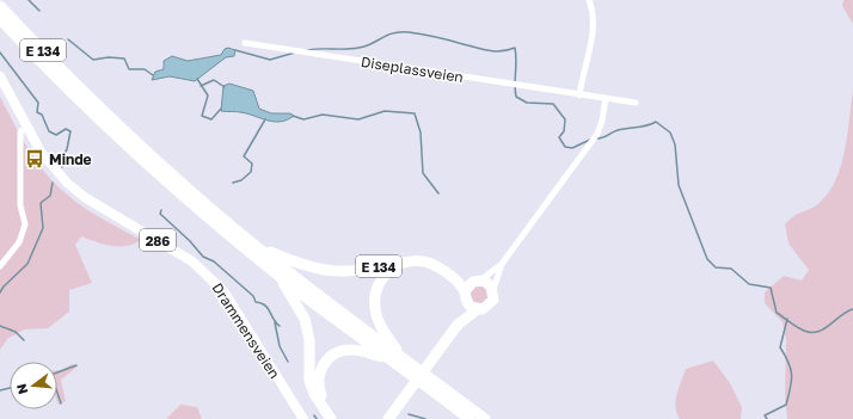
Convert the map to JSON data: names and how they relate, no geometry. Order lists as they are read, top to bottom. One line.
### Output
{"streets":{"highway":["E 134"],"main road":["286","Drammensveien"],"street":["Diseplassveien"]},"places":{"bus stop":["Minde"]},"north":"left"}
